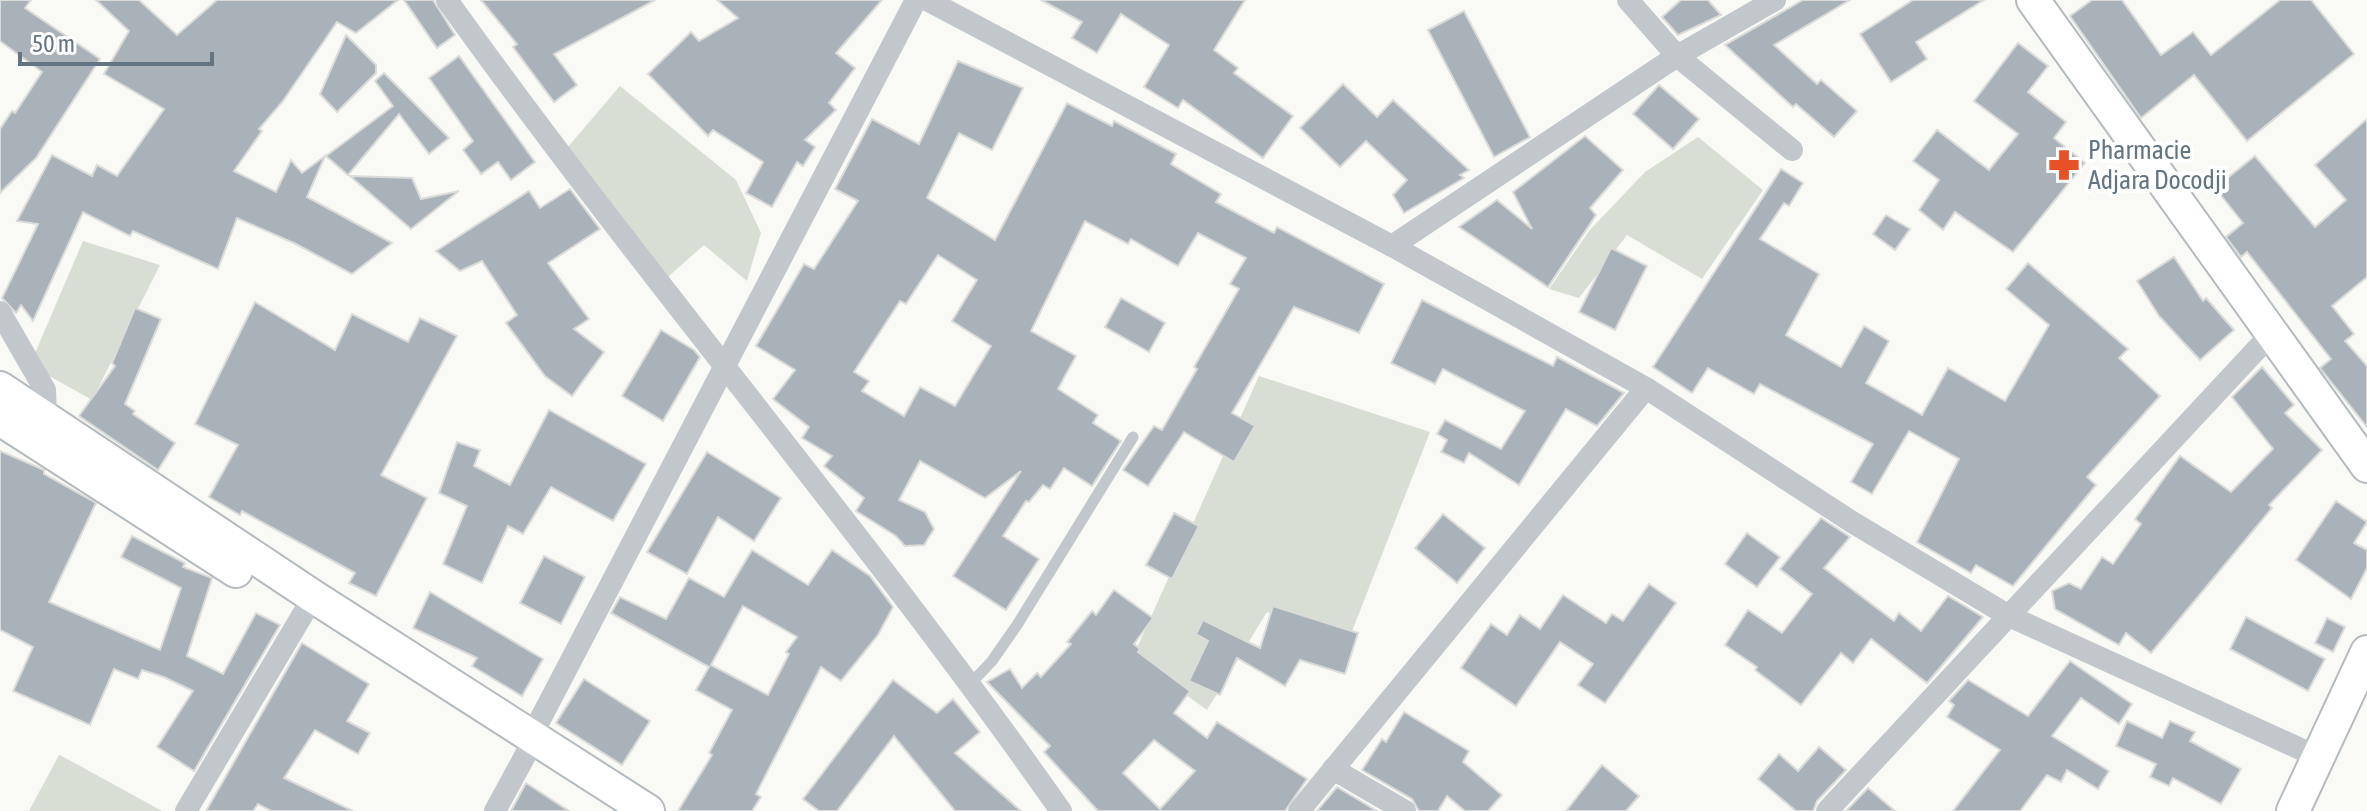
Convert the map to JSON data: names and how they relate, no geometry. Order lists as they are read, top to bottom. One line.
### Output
{"places":{"pharmacy":["Pharmacie Adjara Docodji"]},"scale_bar":"50 m"}
